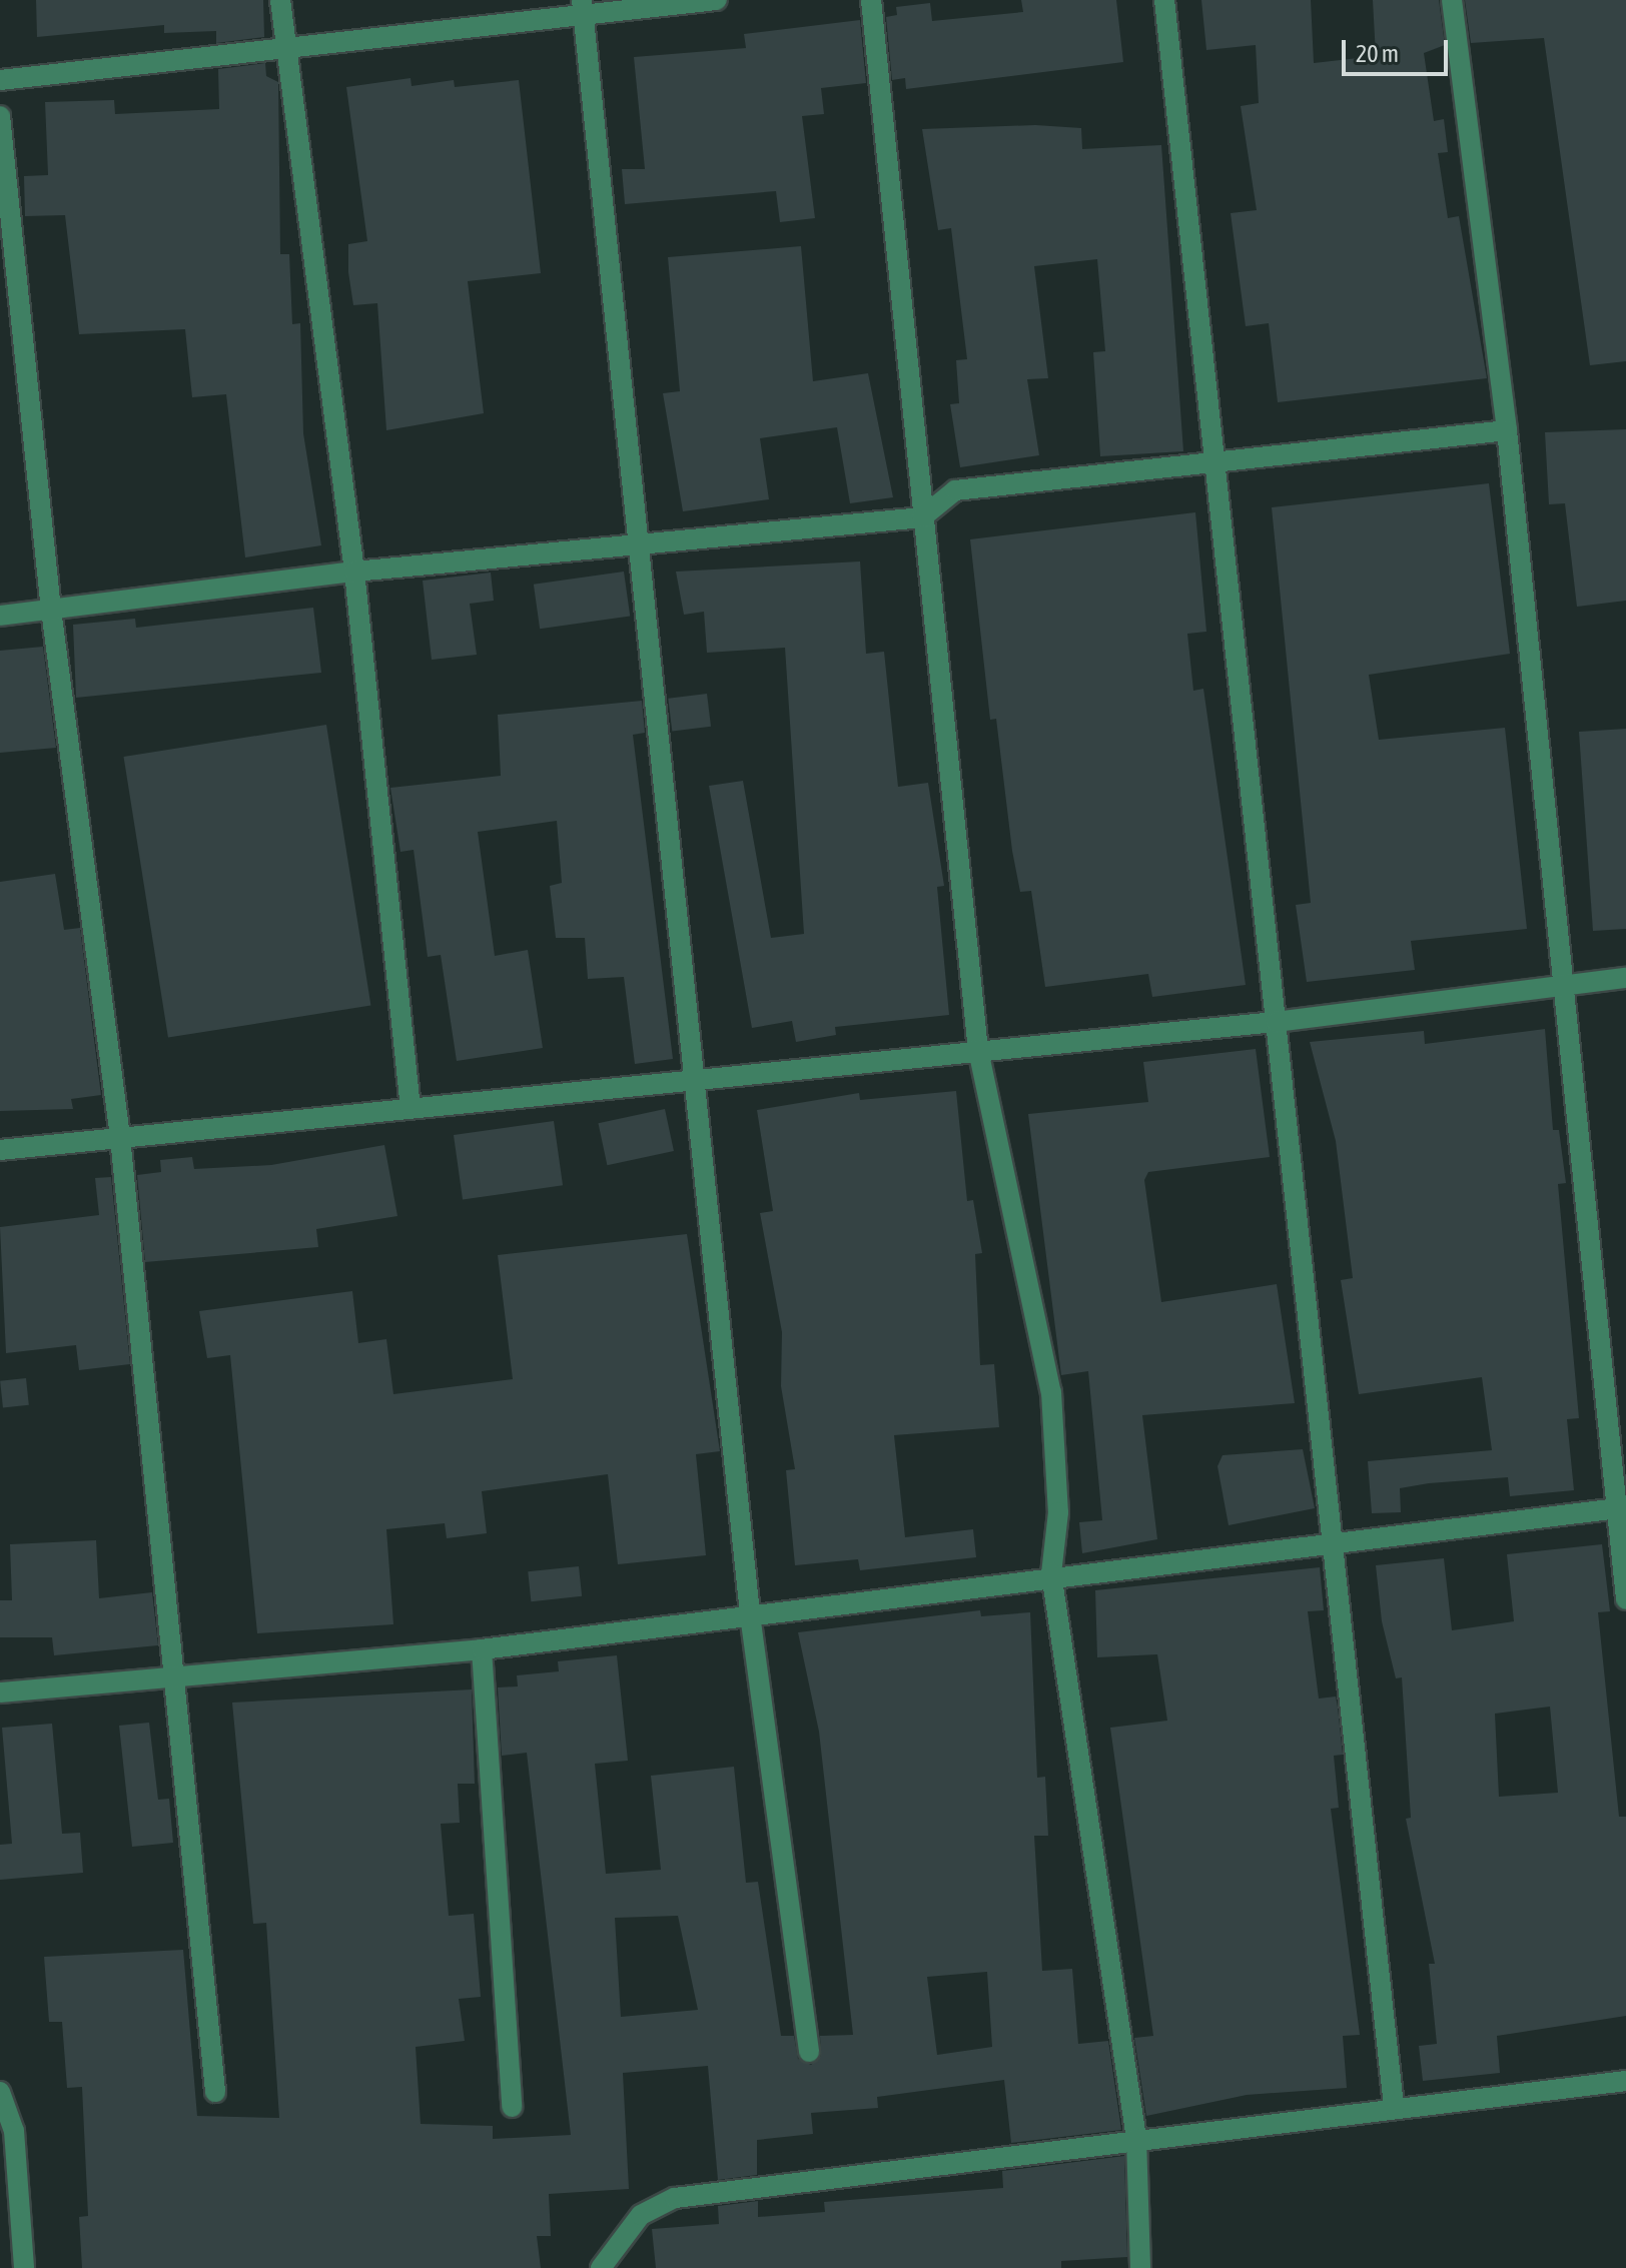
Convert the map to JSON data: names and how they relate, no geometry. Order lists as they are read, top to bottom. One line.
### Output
{"scale_bar":"20 m"}
